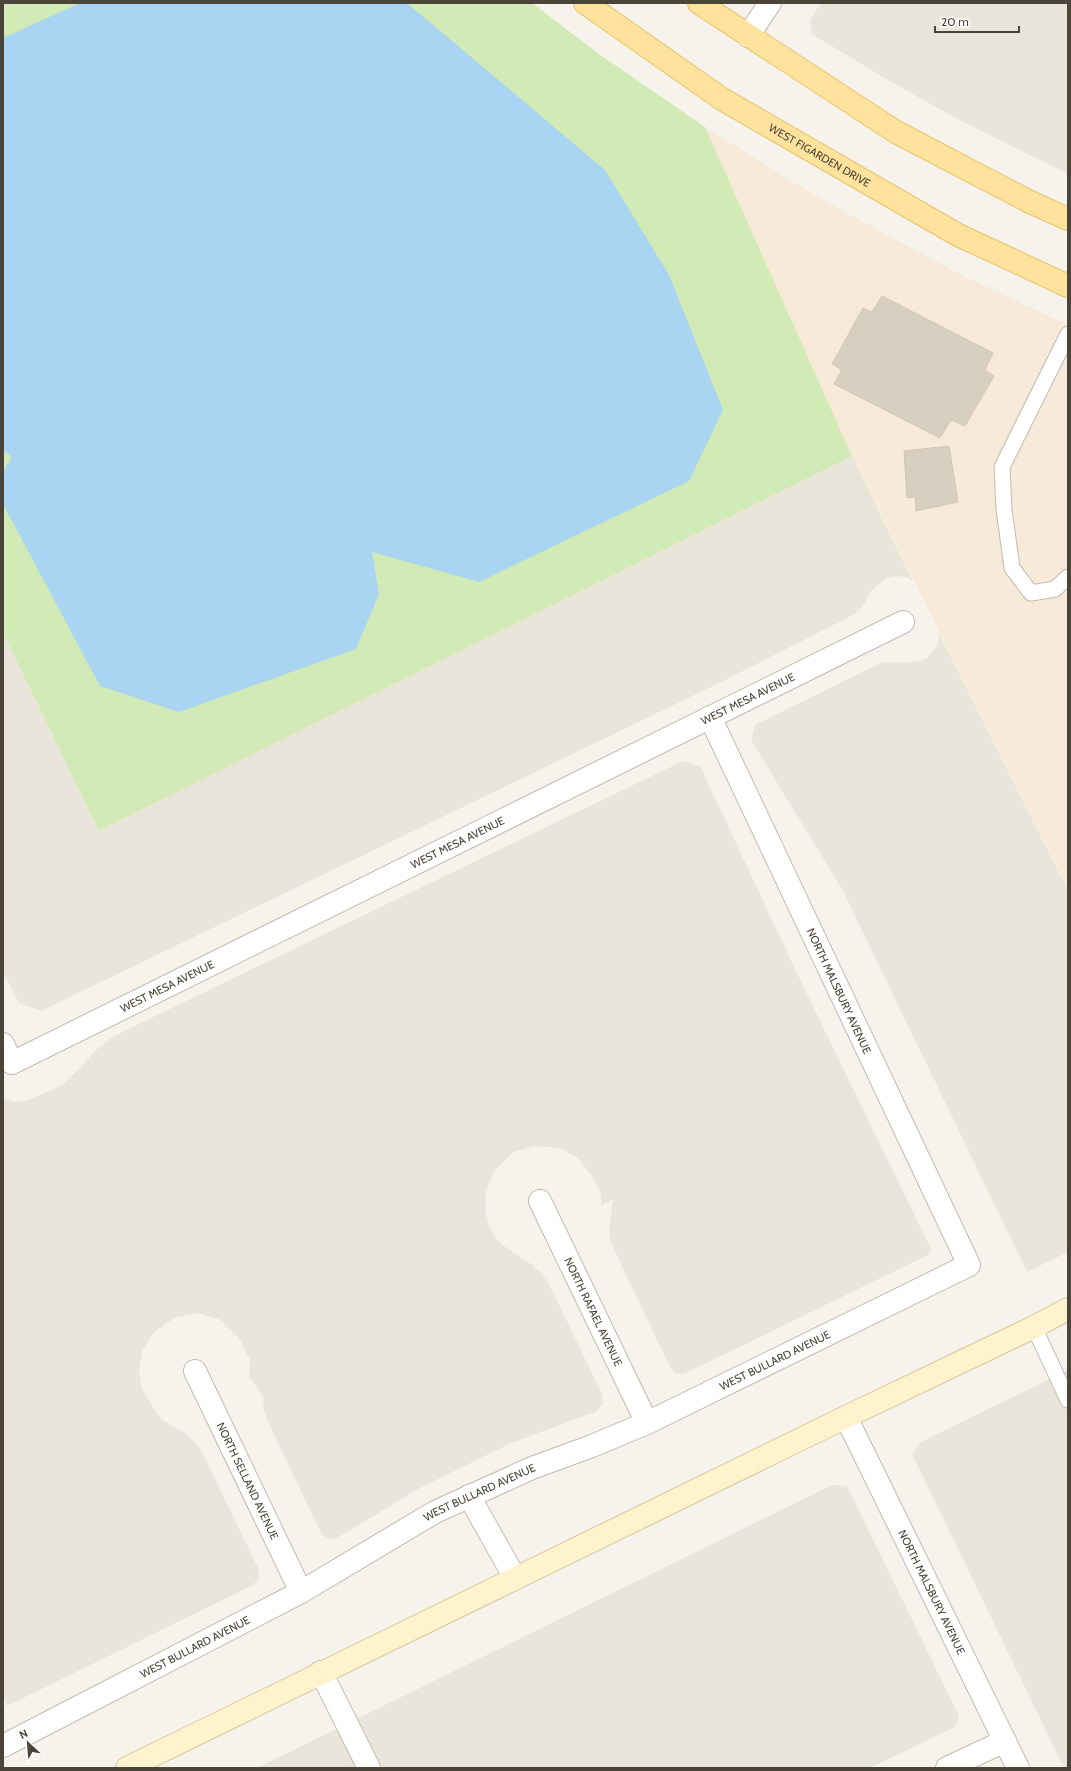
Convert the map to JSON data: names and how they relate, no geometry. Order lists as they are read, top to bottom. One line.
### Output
{"streets":{"main road":["WEST FIGARDEN DRIVE"],"street":["WEST MESA AVENUE","NORTH MALSBURY AVENUE","NORTH RAFAEL AVENUE","WEST BULLARD AVENUE","NORTH SELLAND AVENUE"]},"crossings":[["WEST MESA AVENUE","NORTH MALSBURY AVENUE"],["NORTH MALSBURY AVENUE","WEST BULLARD AVENUE"],["NORTH RAFAEL AVENUE","WEST BULLARD AVENUE"],["WEST BULLARD AVENUE","NORTH SELLAND AVENUE"]],"scale_bar":"20 m","north":"top left"}
